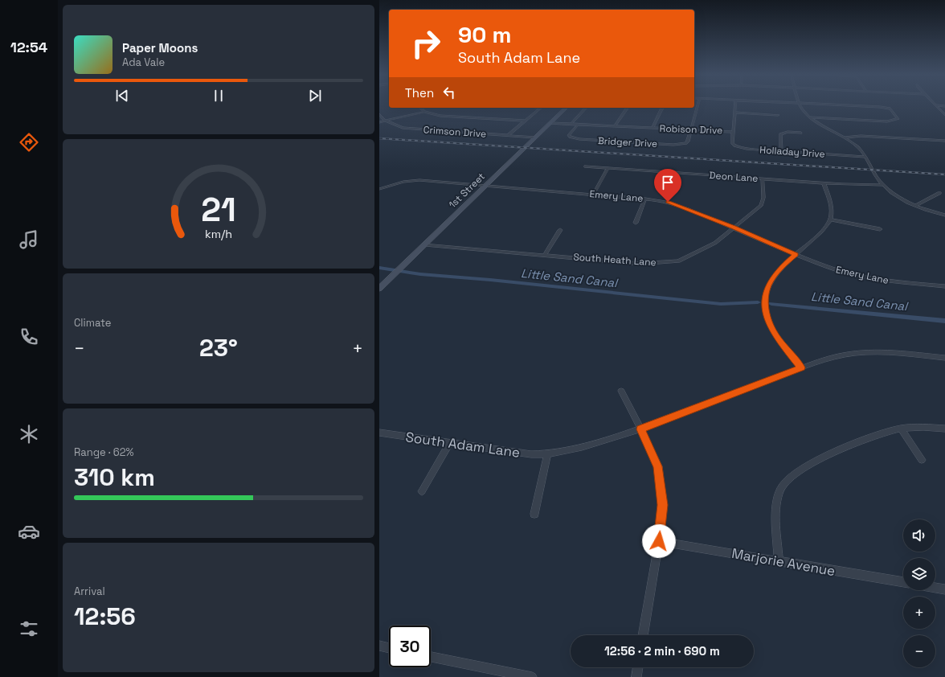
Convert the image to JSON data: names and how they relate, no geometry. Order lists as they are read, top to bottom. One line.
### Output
{"streets":{"main road":["1st Street"],"street":["Robison Drive","Crimson Drive","Bridger Drive","Holladay Drive","Deon Lane","Emery Lane","South Heath Lane","South Adam Lane","Marjorie Avenue"]},"crossings":[["Robison Drive","Bridger Drive"],["Robison Drive","Holladay Drive"],["Robison Drive","1st Street"],["Crimson Drive","1st Street"],["Deon Lane","South Heath Lane"],["1st Street","Emery Lane"],["1st Street","South Heath Lane"],["Emery Lane","South Heath Lane"]],"water":["Little Sand Canal"],"page":{"tabs":"12:54","turn":["90 m","South Adam Lane"],"song":["Paper Moons","Ada Vale"],"then":"Then","tile":["Climate",["Range · 62%","310 km"],["Arrival","12:56"]],"heat":["−","23°","+"],"map_buttons":["+","−"],"limit":"30","trip":"12:56 · 2 min · 690 m","gauge":["21","km/h"]}}
